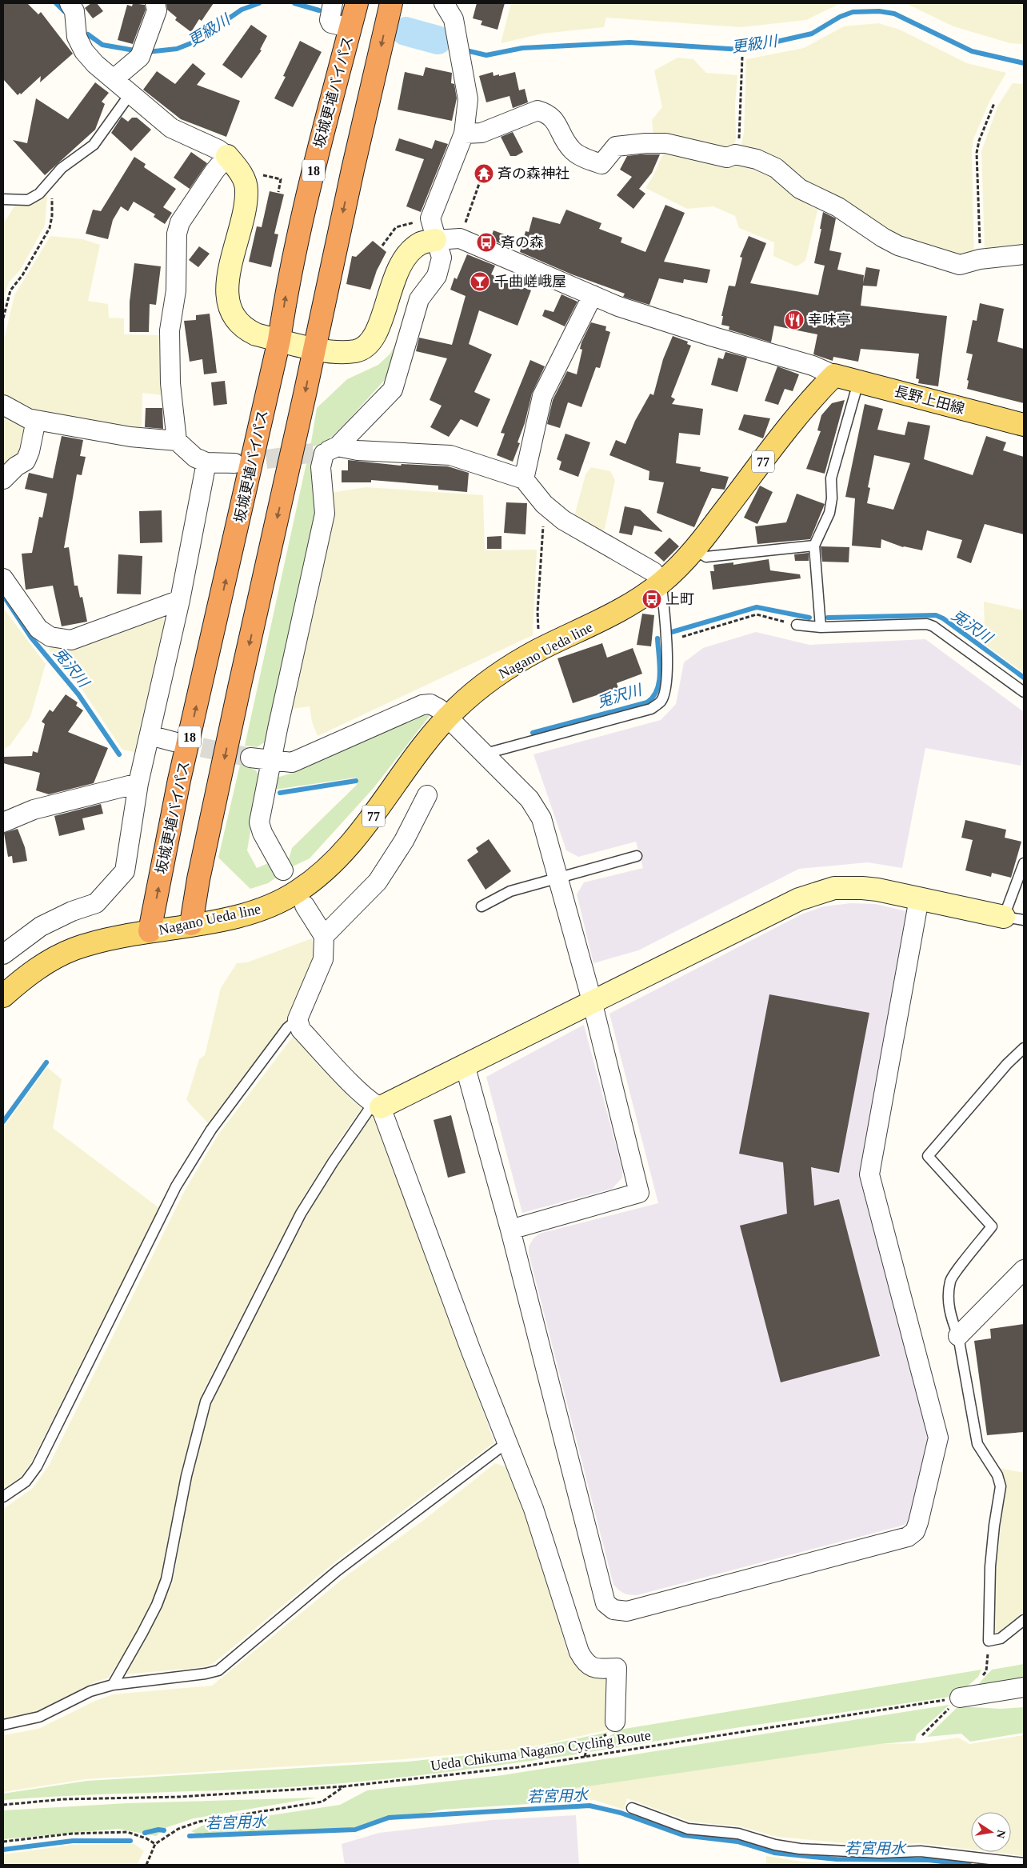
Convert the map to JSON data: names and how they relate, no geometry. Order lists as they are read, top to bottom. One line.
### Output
{"streets":{"highway":["坂城更埴バイパス","18"],"main road":["長野上田線","77","Nagano Ueda line"],"path":["Ueda Chikuma Nagano Cycling Route"]},"crossings":[["坂城更埴バイパス","Nagano Ueda line"],["長野上田線","Nagano Ueda line"]],"water":["更級川","兎沢川","若宮用水"],"places":{"temple":["斉の森神社"],"bus stop":["斉の森","上町"],"bar":["千曲嵯峨屋"],"restaurant":["幸味亭"]},"north":"right"}
